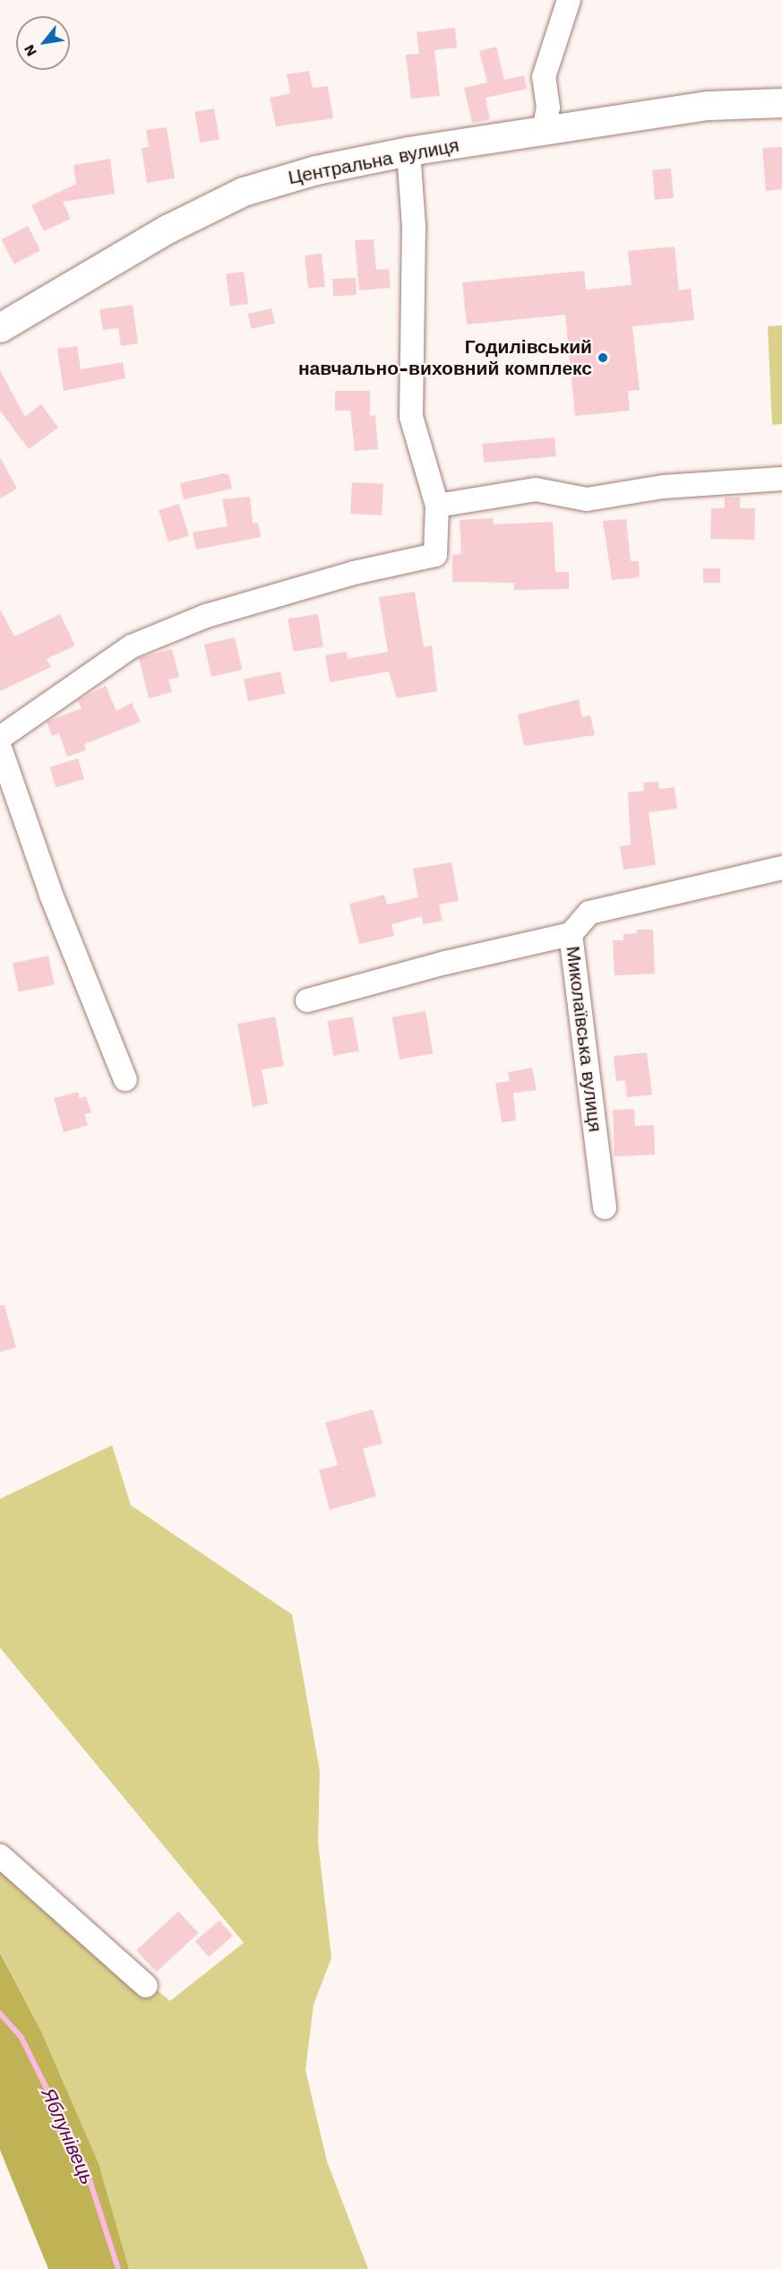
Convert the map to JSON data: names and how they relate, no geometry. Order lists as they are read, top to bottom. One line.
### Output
{"streets":{"main road":["Центральна вулиця"],"street":["Миколаївська вулиця"]},"water":["Яблунівець"],"places":["Годилівський навчально-виховний комплекс"],"north":"bottom left"}
